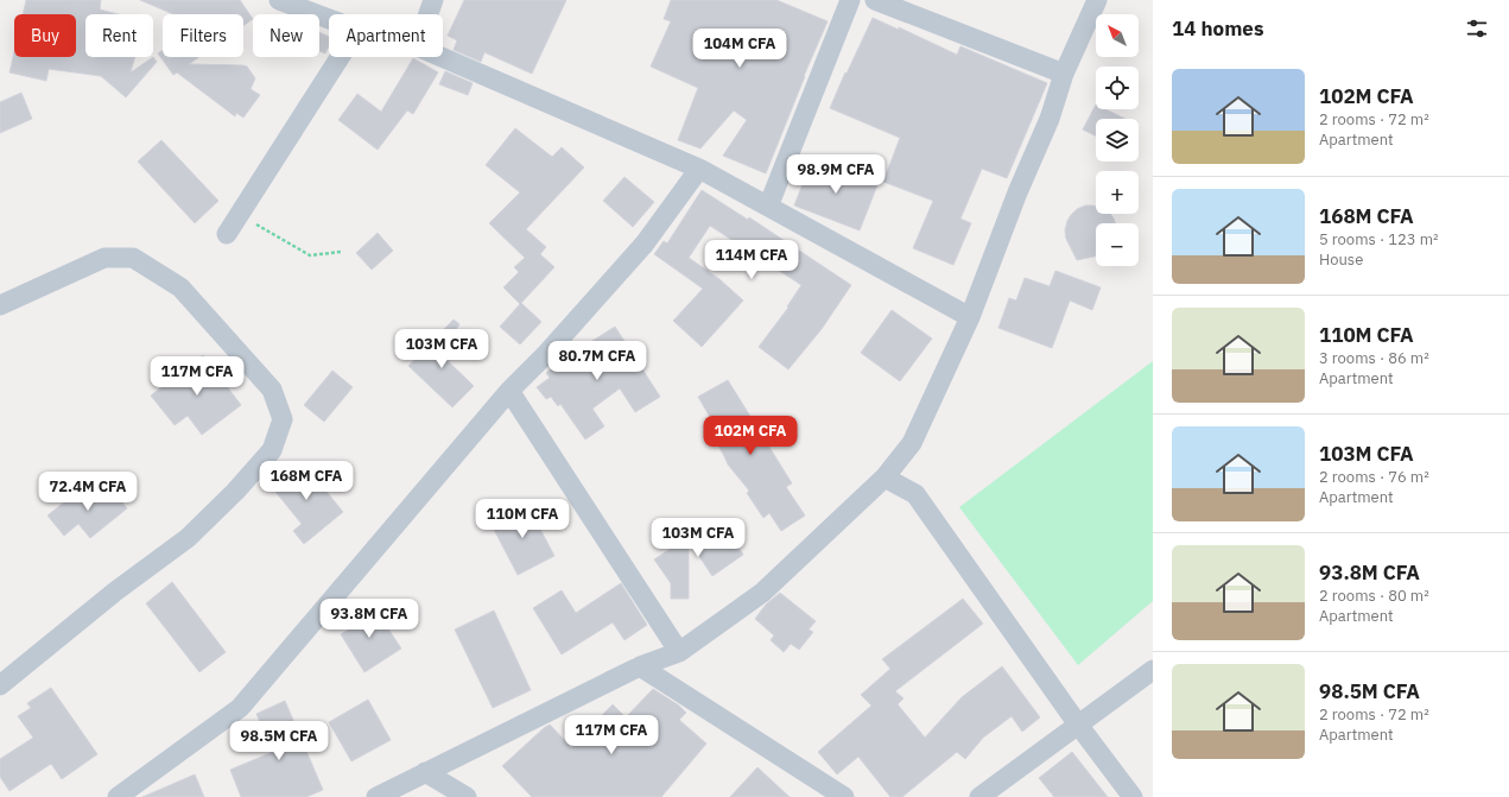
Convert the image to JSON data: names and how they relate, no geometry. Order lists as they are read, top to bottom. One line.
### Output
{"north":"top left","page":{"heading":"14 homes","map_buttons":["+","−"],"chip":["Buy","Rent","Filters","New","Apartment"],"price":["104M CFA","98.9M CFA","114M CFA","103M CFA","80.7M CFA","117M CFA","102M CFA","168M CFA","72.4M CFA","110M CFA","103M CFA","93.8M CFA","117M CFA","98.5M CFA"],"list":[{"name":"102M CFA","note":"2 rooms · 72 m² · Apartment"},{"name":"168M CFA","note":"5 rooms · 123 m² · House"},{"name":"110M CFA","note":"3 rooms · 86 m² · Apartment"},{"name":"103M CFA","note":"2 rooms · 76 m² · Apartment"},{"name":"93.8M CFA","note":"2 rooms · 80 m² · Apartment"},{"name":"98.5M CFA","note":"2 rooms · 72 m² · Apartment"}]}}
